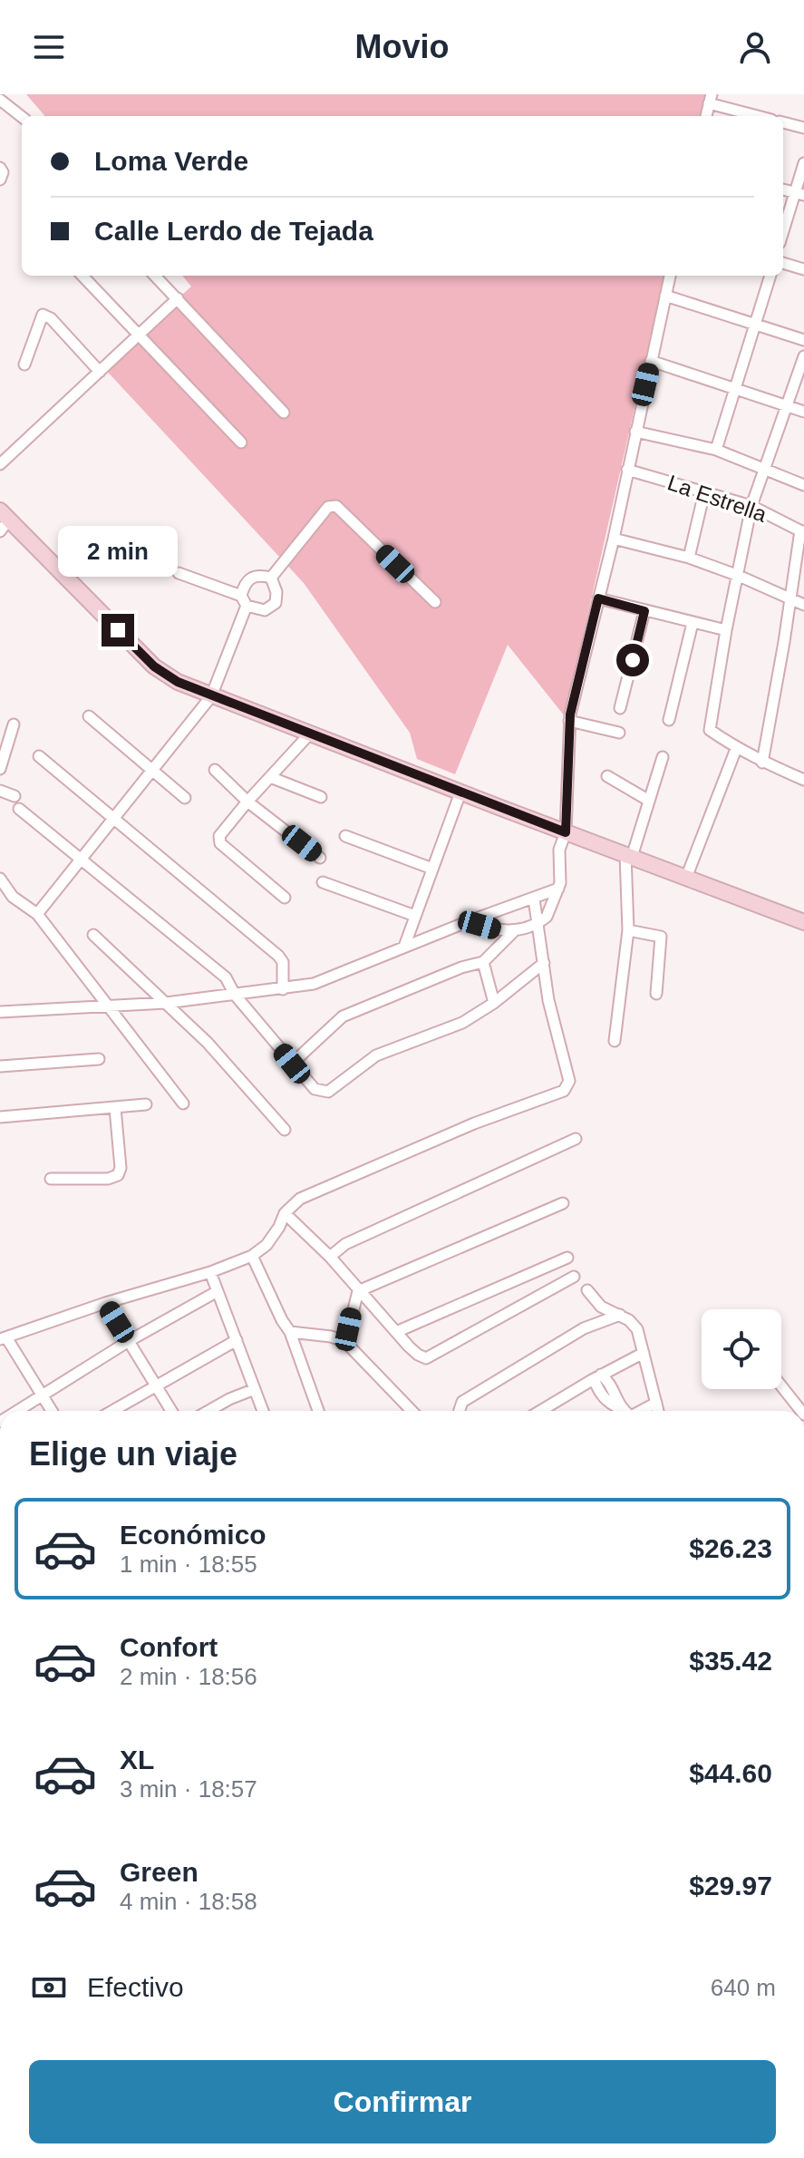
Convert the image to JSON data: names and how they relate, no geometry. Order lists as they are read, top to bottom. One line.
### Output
{"streets":{"street":["La Estrella"]},"page":{"header":"Movio","banner":["Loma Verde","Calle Lerdo de Tejada"],"bubble":"2 min","heading":"Elige un viaje","list":[{"name":"Económico","note":"1 min · 18:55","value":"$26.23"},{"name":"Confort","note":"2 min · 18:56","value":"$35.42"},{"name":"XL","note":"3 min · 18:57","value":"$44.60"},{"name":"Green","note":"4 min · 18:58","value":"$29.97"}],"pay":["Efectivo","640 m"],"buttons":"Confirmar"}}
